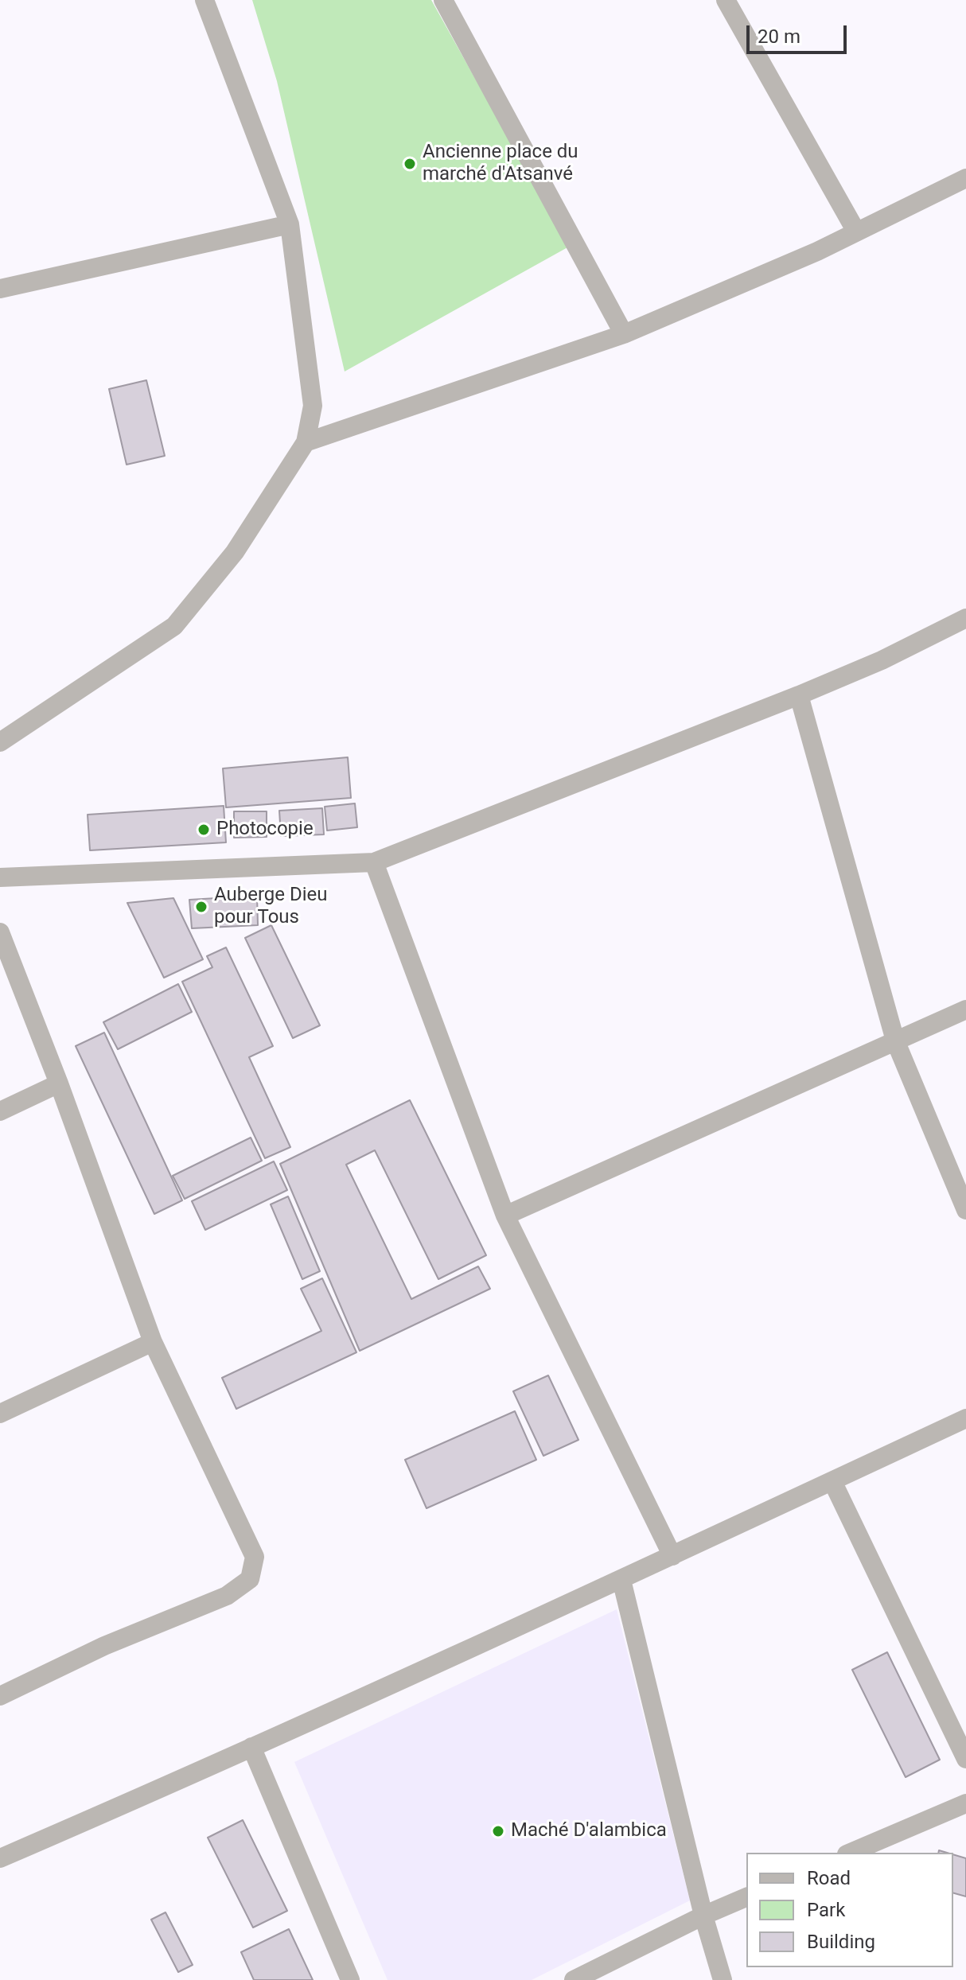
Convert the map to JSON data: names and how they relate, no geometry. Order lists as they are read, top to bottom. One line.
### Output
{"places":["Ancienne place du marché d'Atsanvé","Photocopie","Auberge Dieu pour Tous","Maché D'alambica"],"legend":["Road","Park","Building"],"scale_bar":"20 m"}
